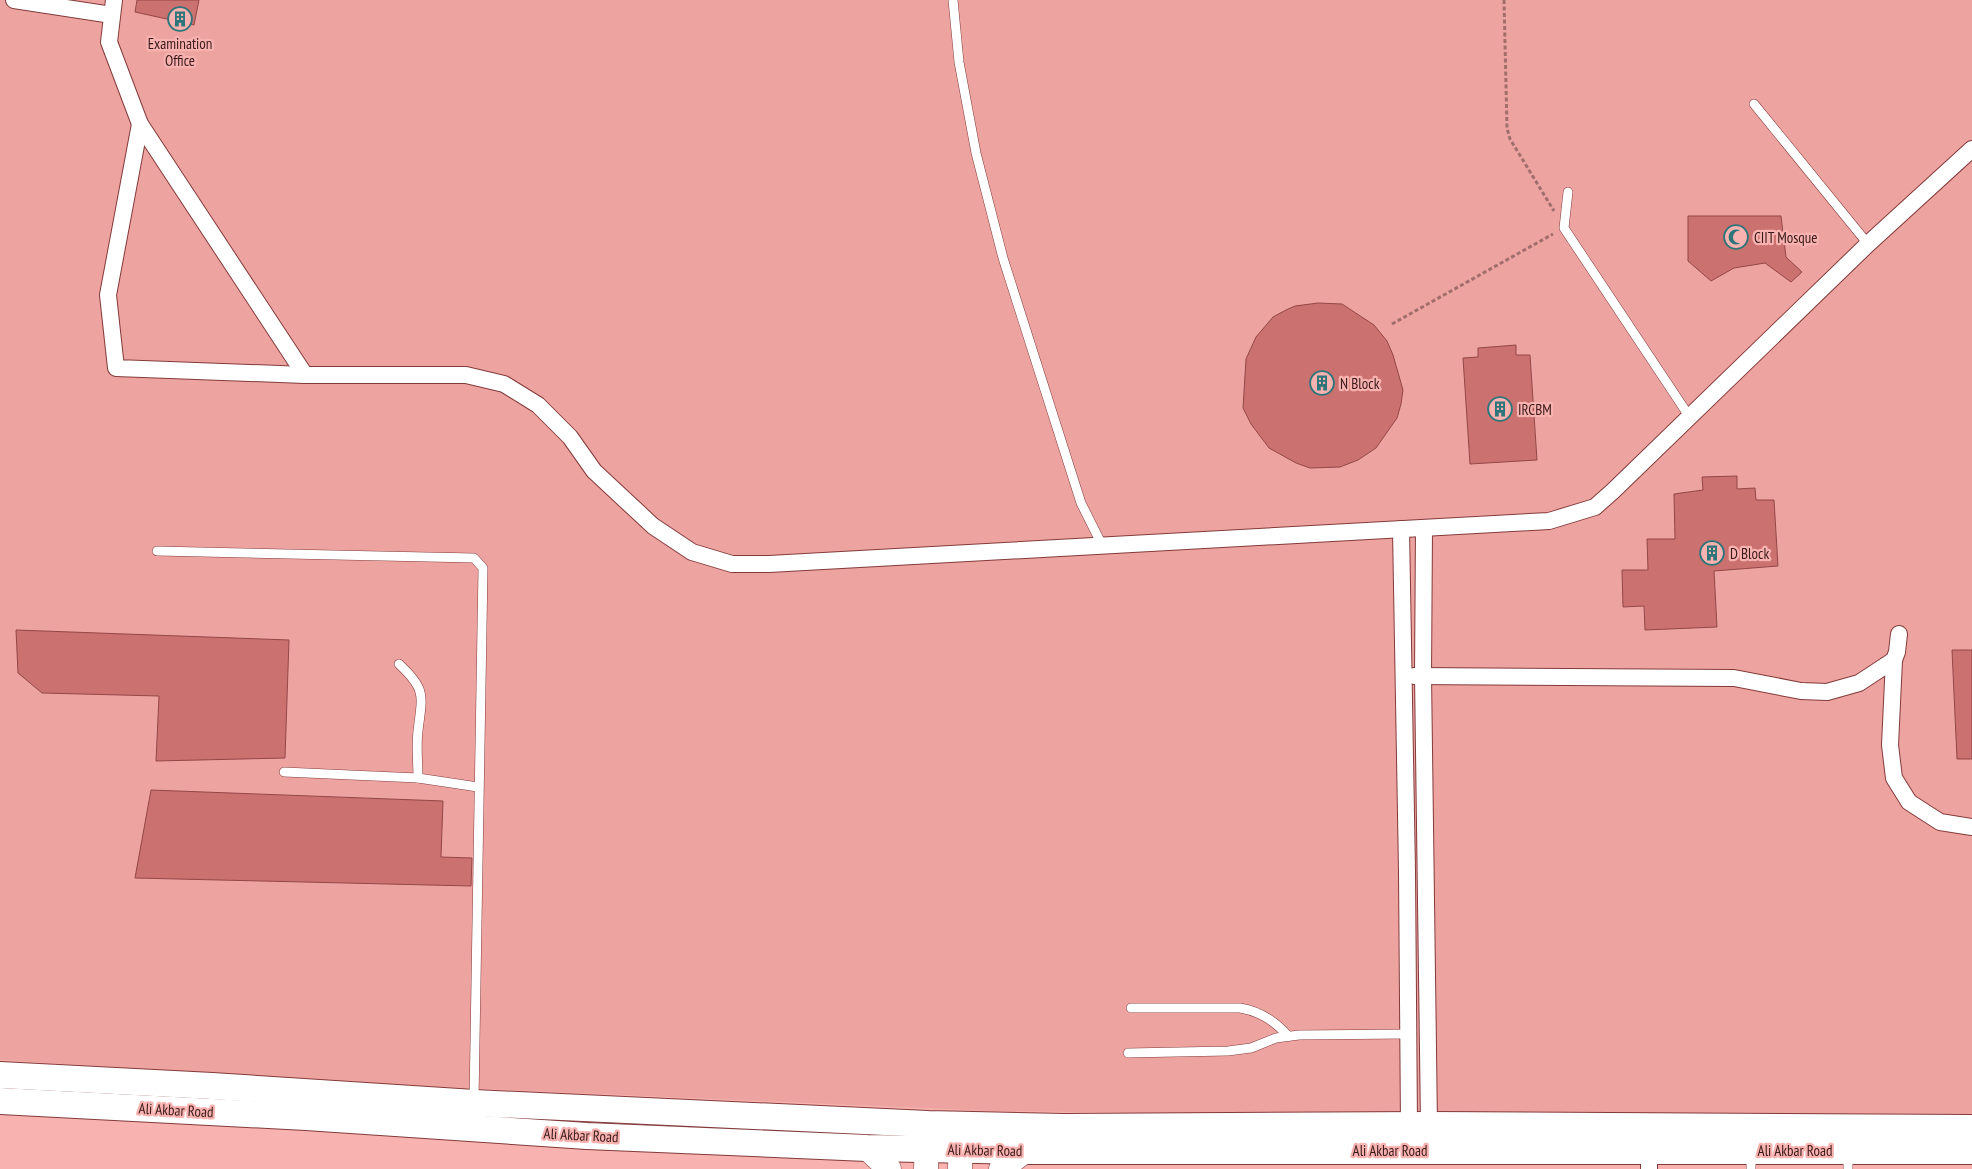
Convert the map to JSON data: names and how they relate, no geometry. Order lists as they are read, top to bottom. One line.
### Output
{"streets":{"main road":["Ali Akbar Road"]},"places":{"building":["Examination Office","N Block","IRCBM","D Block"],"mosque":["CIIT Mosque"]}}
